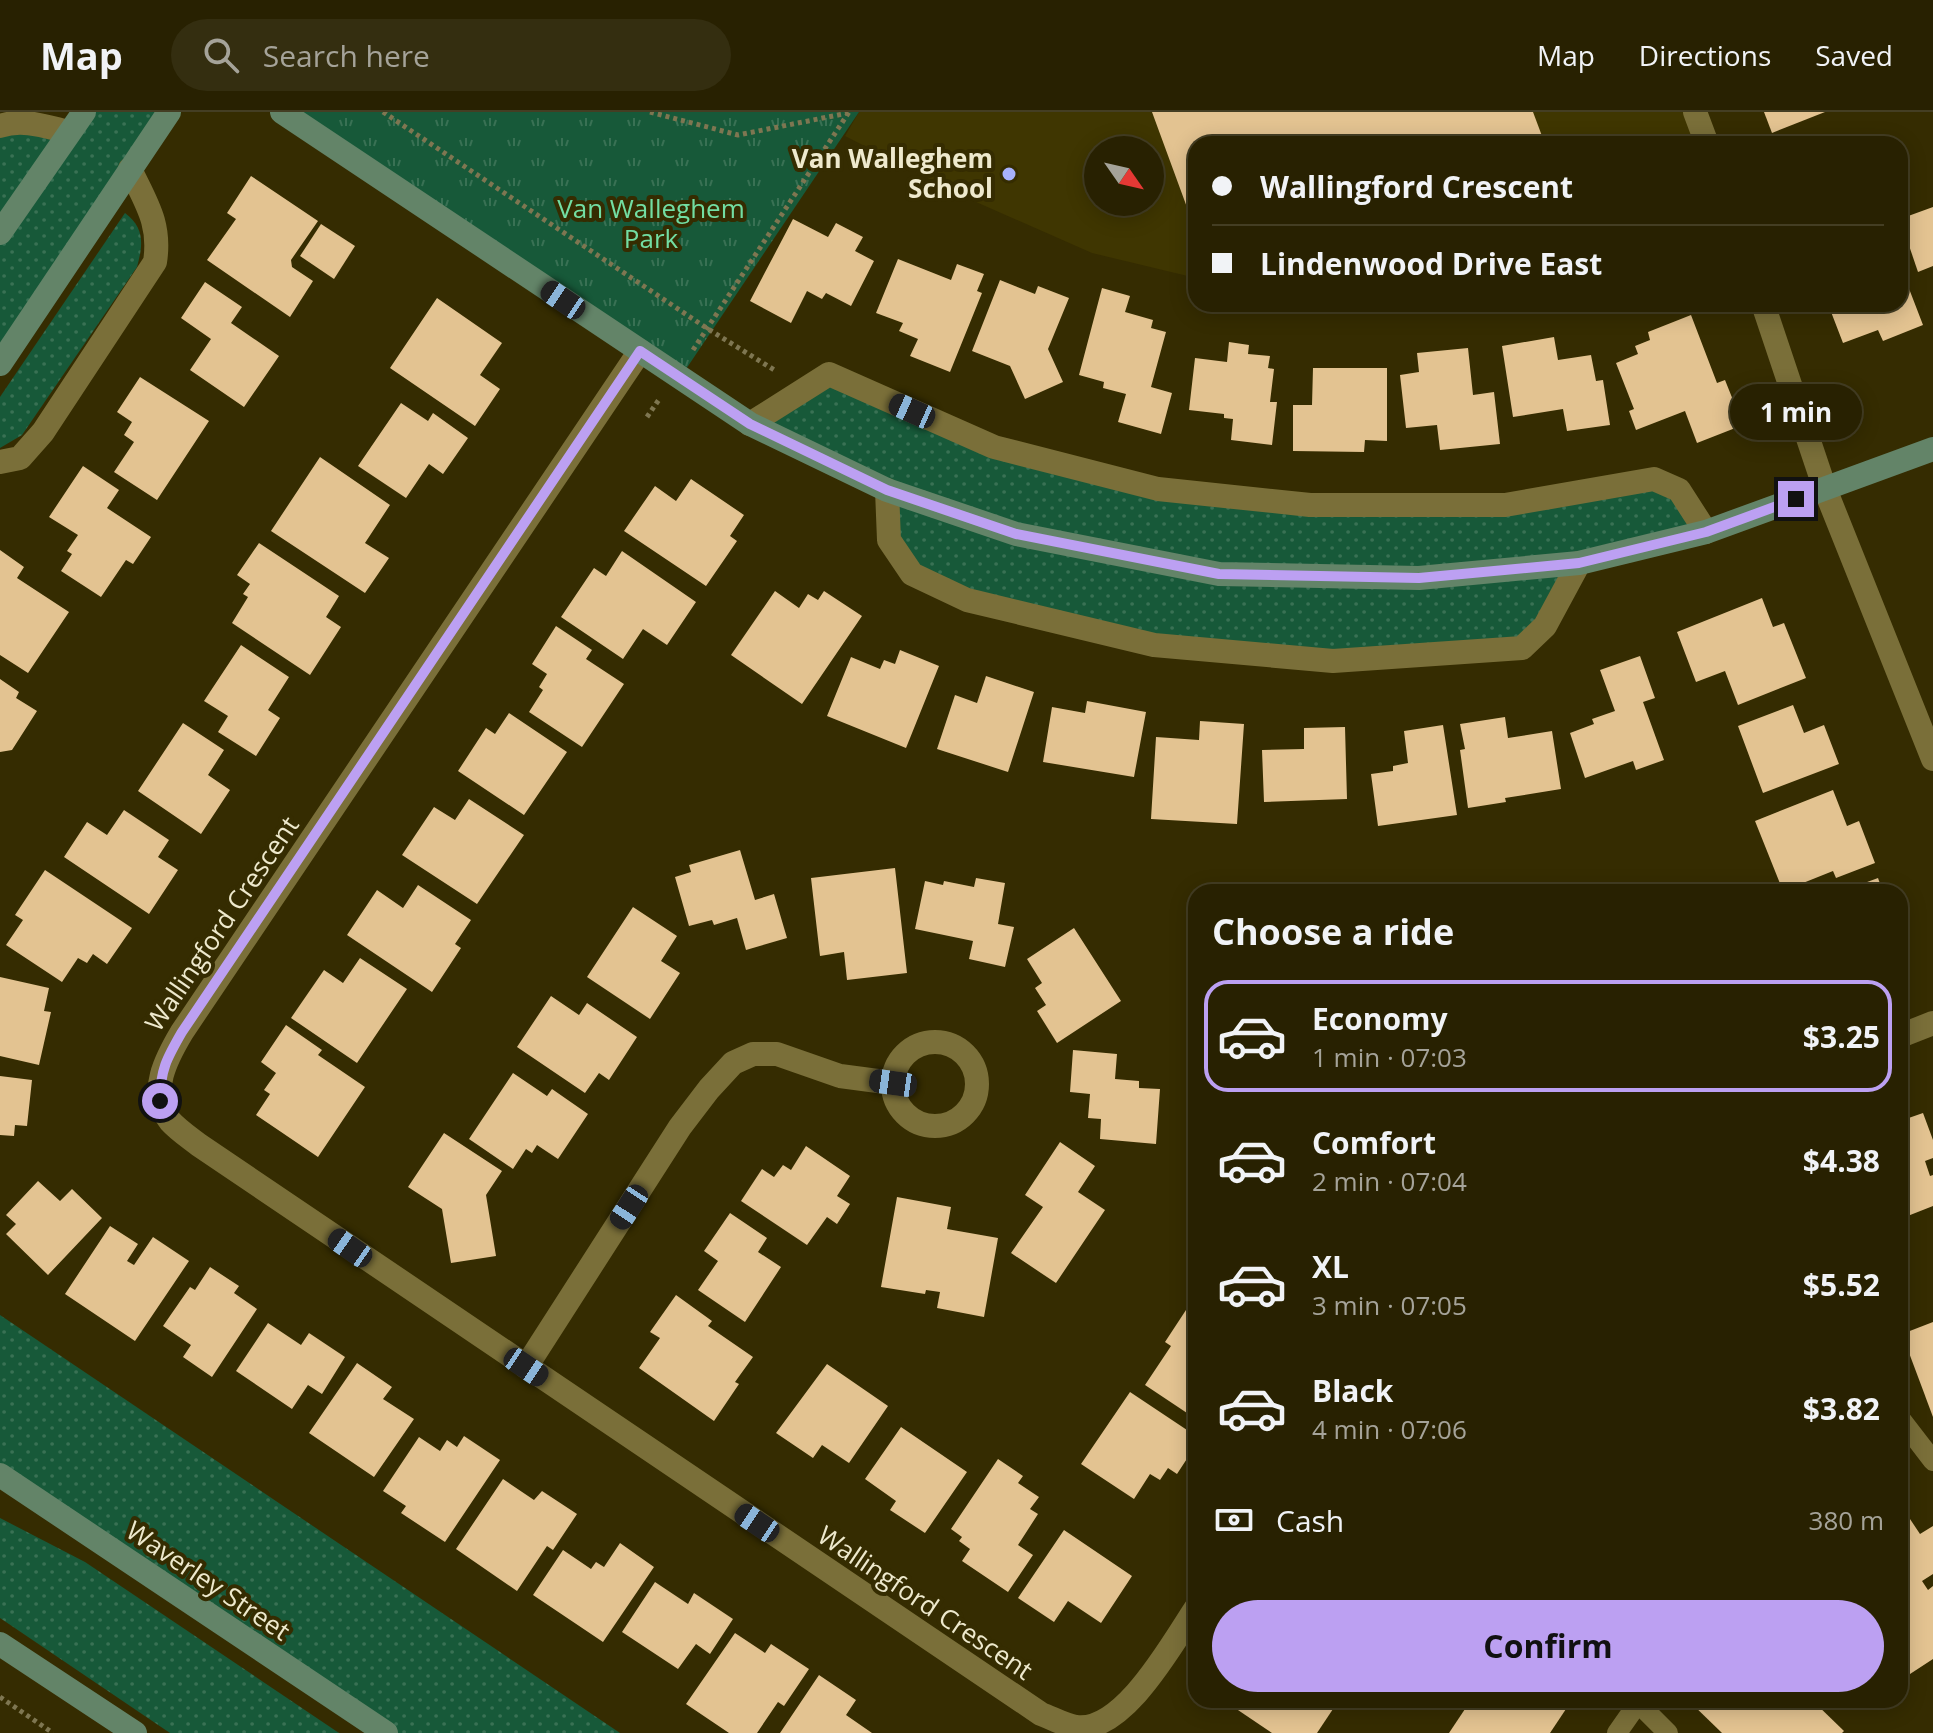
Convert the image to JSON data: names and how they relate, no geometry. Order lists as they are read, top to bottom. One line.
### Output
{"streets":{"street":["Wallingford Crescent","Waverley Street"]},"parks":["Van Walleghem Park"],"places":["Van Walleghem School"],"north":"bottom right","page":{"header":"Map","search":"Search here","nav":["Map","Directions","Saved"],"banner":["Wallingford Crescent","Lindenwood Drive East"],"bubble":"1 min","heading":"Choose a ride","list":[{"name":"Economy","note":"1 min · 07:03","value":"$3.25"},{"name":"Comfort","note":"2 min · 07:04","value":"$4.38"},{"name":"XL","note":"3 min · 07:05","value":"$5.52"},{"name":"Black","note":"4 min · 07:06","value":"$3.82"}],"pay":["Cash","380 m"],"buttons":"Confirm"}}
